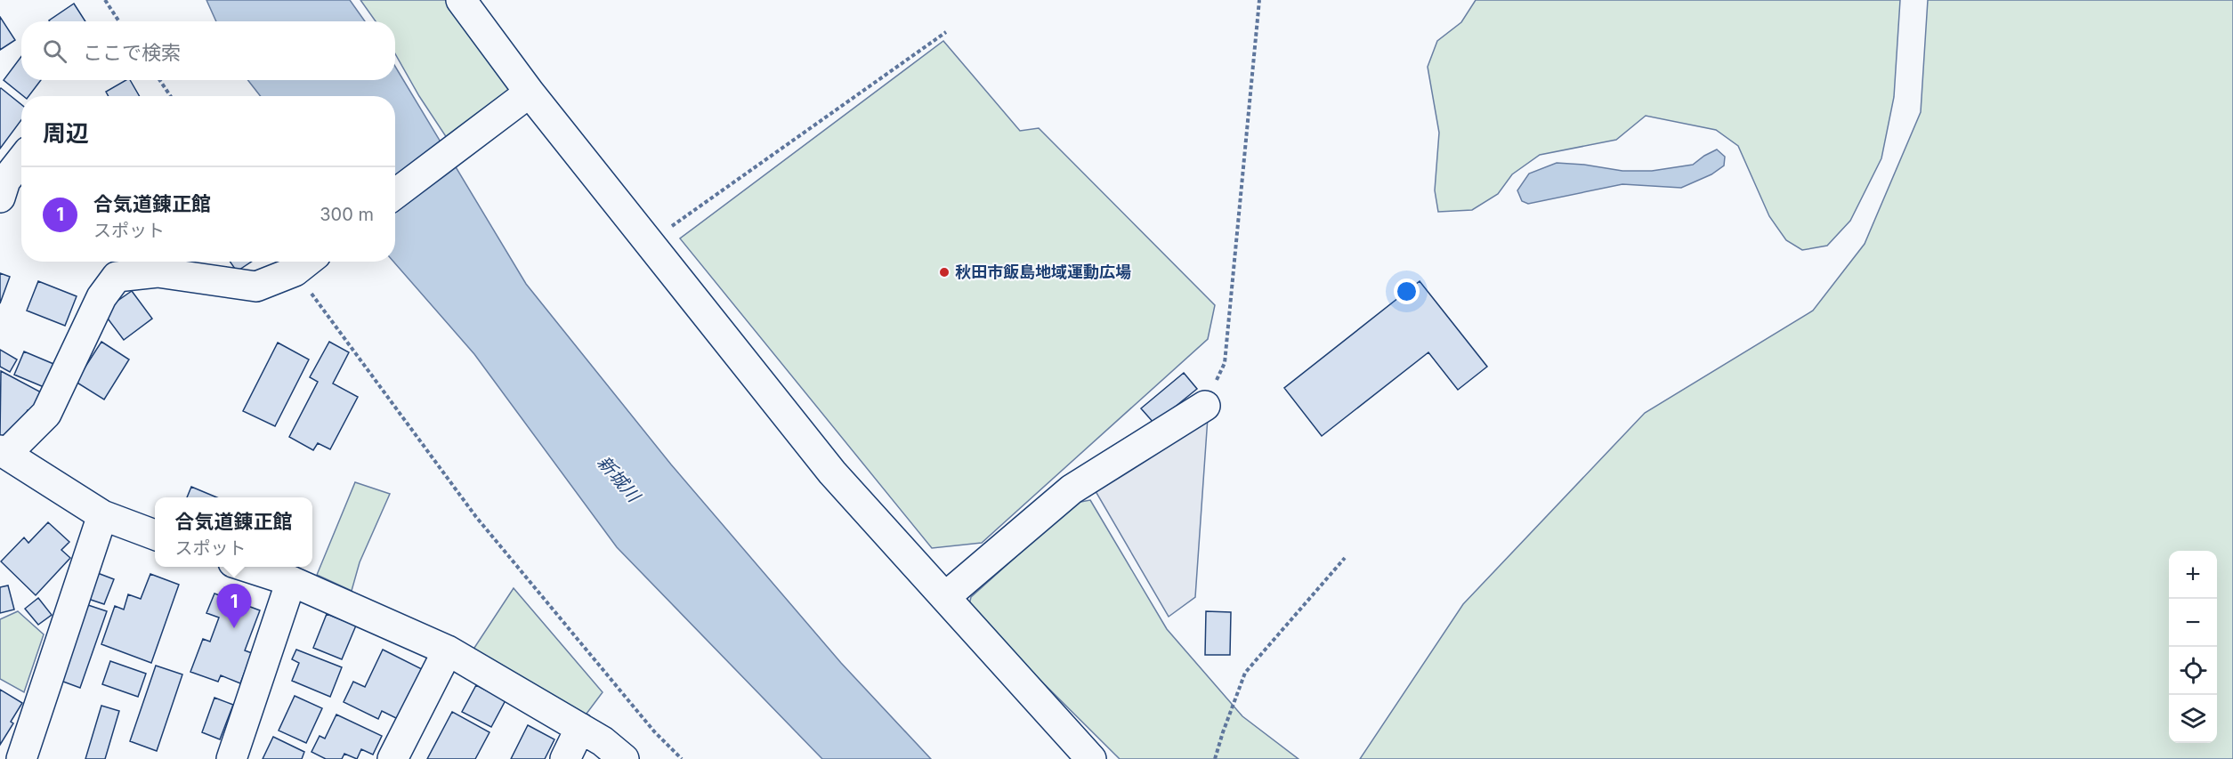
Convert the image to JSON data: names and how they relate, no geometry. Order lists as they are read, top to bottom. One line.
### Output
{"water":["新城川"],"places":["秋田市飯島地域運動広場"],"page":{"search":"ここで検索","heading":"周辺","list":[{"mark":"1","name":"合気道錬正館","note":"スポット","value":"300 m"}],"popup":["合気道錬正館","スポット"],"map_buttons":["+","−"],"pins":"1"}}
